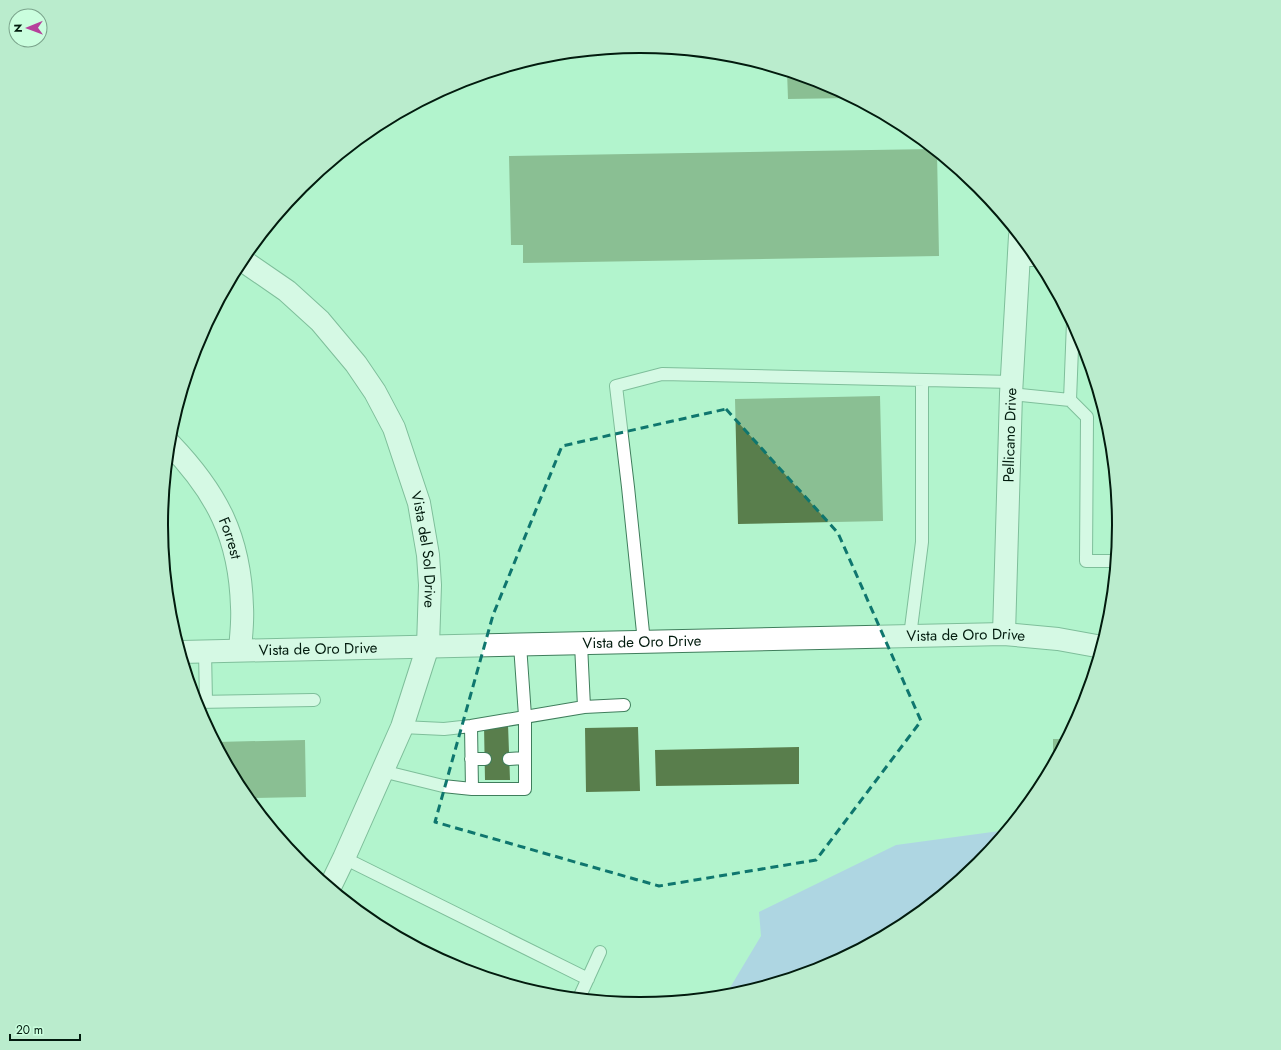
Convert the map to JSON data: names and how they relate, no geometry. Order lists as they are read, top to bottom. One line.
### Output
{"streets":{"street":["Pellicano Drive","Forrest","Vista del Sol Drive","Vista de Oro Drive"]},"crossings":[["Pellicano Drive","Vista de Oro Drive"],["Forrest","Vista de Oro Drive"],["Vista del Sol Drive","Vista de Oro Drive"]],"scale_bar":"20 m","north":"left"}
